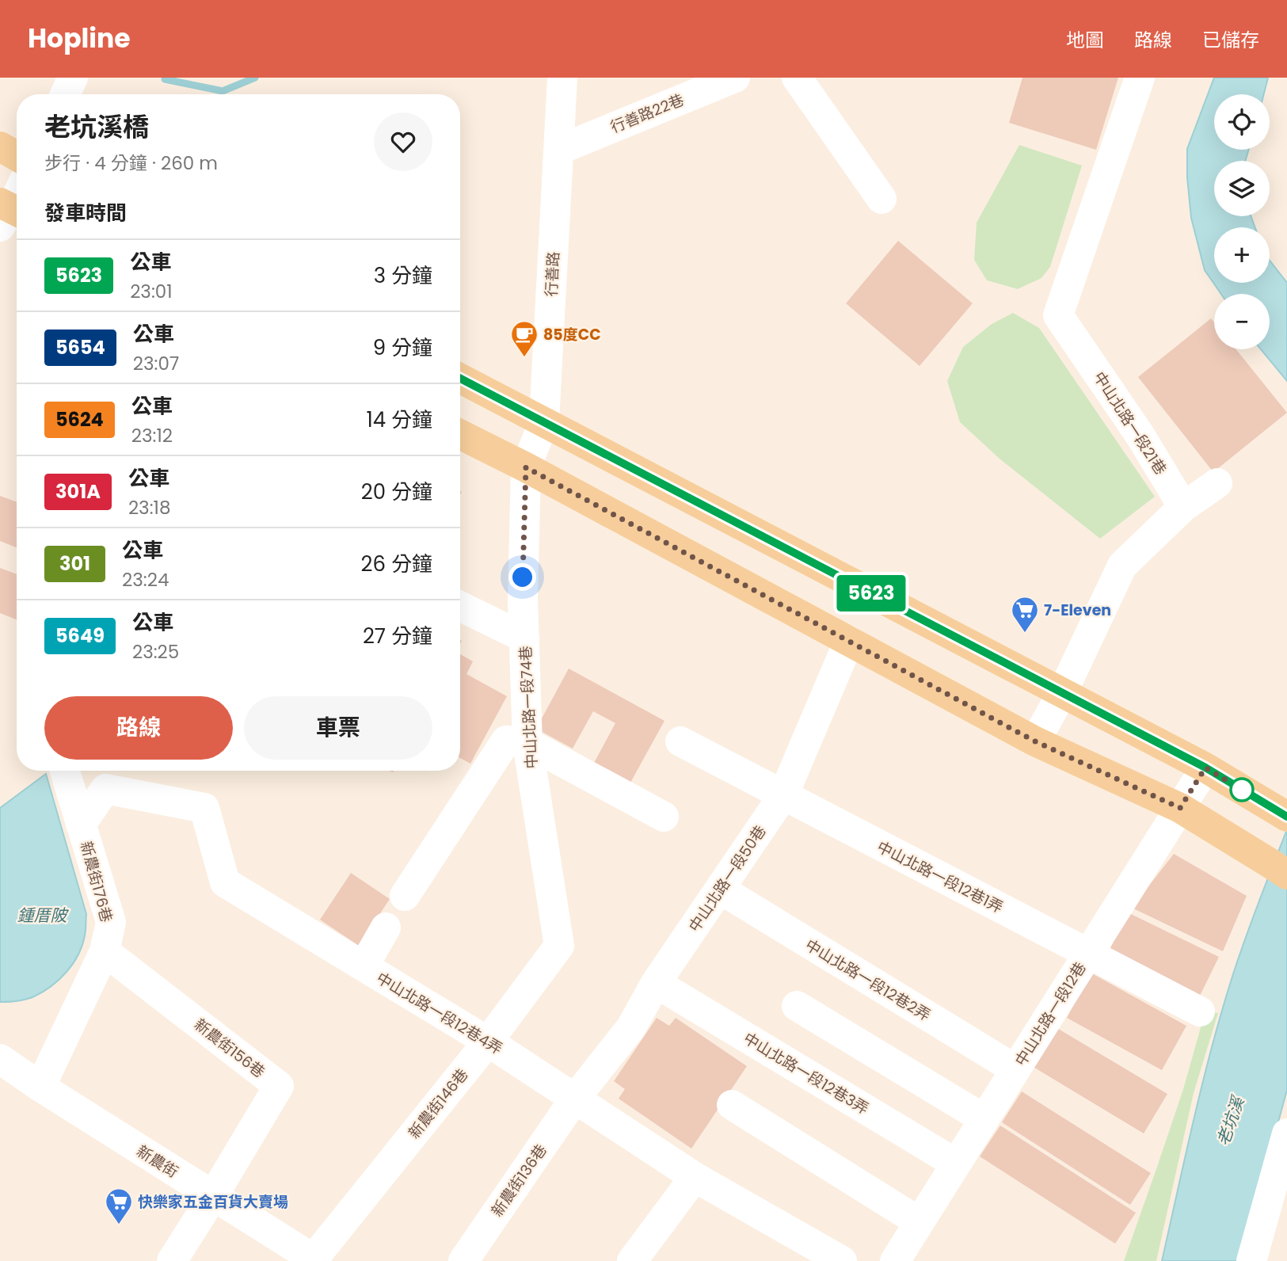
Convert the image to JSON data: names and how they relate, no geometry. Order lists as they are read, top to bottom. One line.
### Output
{"streets":{"street":["行善路22巷","行善路","中山北路一段21巷","中山北路一段74巷","中山北路一段12巷1弄","中山北路一段50巷","新農街176巷","中山北路一段12巷2弄","中山北路一段12巷4弄","中山北路一段12巷","新農街156巷","中山北路一段12巷3弄","新農街146巷","新農街","新農街136巷"]},"crossings":[["行善路22巷","行善路"],["行善路","中山北路一段74巷"],["中山北路一段74巷","新農街146巷"],["中山北路一段12巷1弄","中山北路一段50巷"],["中山北路一段12巷1弄","中山北路一段12巷"],["中山北路一段50巷","中山北路一段12巷2弄"],["中山北路一段50巷","中山北路一段12巷4弄"],["中山北路一段50巷","中山北路一段12巷3弄"],["中山北路一段50巷","新農街136巷"],["新農街176巷","中山北路一段12巷4弄"],["新農街176巷","新農街156巷"],["新農街176巷","新農街"],["中山北路一段12巷2弄","中山北路一段12巷"],["中山北路一段12巷4弄","新農街146巷"],["中山北路一段12巷4弄","新農街136巷"],["中山北路一段12巷","中山北路一段12巷3弄"],["新農街156巷","新農街"],["新農街146巷","新農街"]],"water":["鍾厝陂","老坑溪"],"places":{"cafe":["85度CC"],"supermarket":["7-Eleven","快樂家五金百貨大賣場"]},"lines":["bus line 5623"],"page":{"header":"Hopline","nav":["地圖","路線","已儲存"],"on_map":"5623","map_buttons":["+","−"],"heading":[["老坑溪橋","步行 · 4 分鐘 · 260 m"],"發車時間"],"list":[{"mark":"5623","name":"公車","note":"23:01","value":"3 分鐘"},{"mark":"5654","name":"公車","note":"23:07","value":"9 分鐘"},{"mark":"5624","name":"公車","note":"23:12","value":"14 分鐘"},{"mark":"301A","name":"公車","note":"23:18","value":"20 分鐘"},{"mark":"301","name":"公車","note":"23:24","value":"26 分鐘"},{"mark":"5649","name":"公車","note":"23:25","value":"27 分鐘"}],"buttons":["路線","車票"]}}
